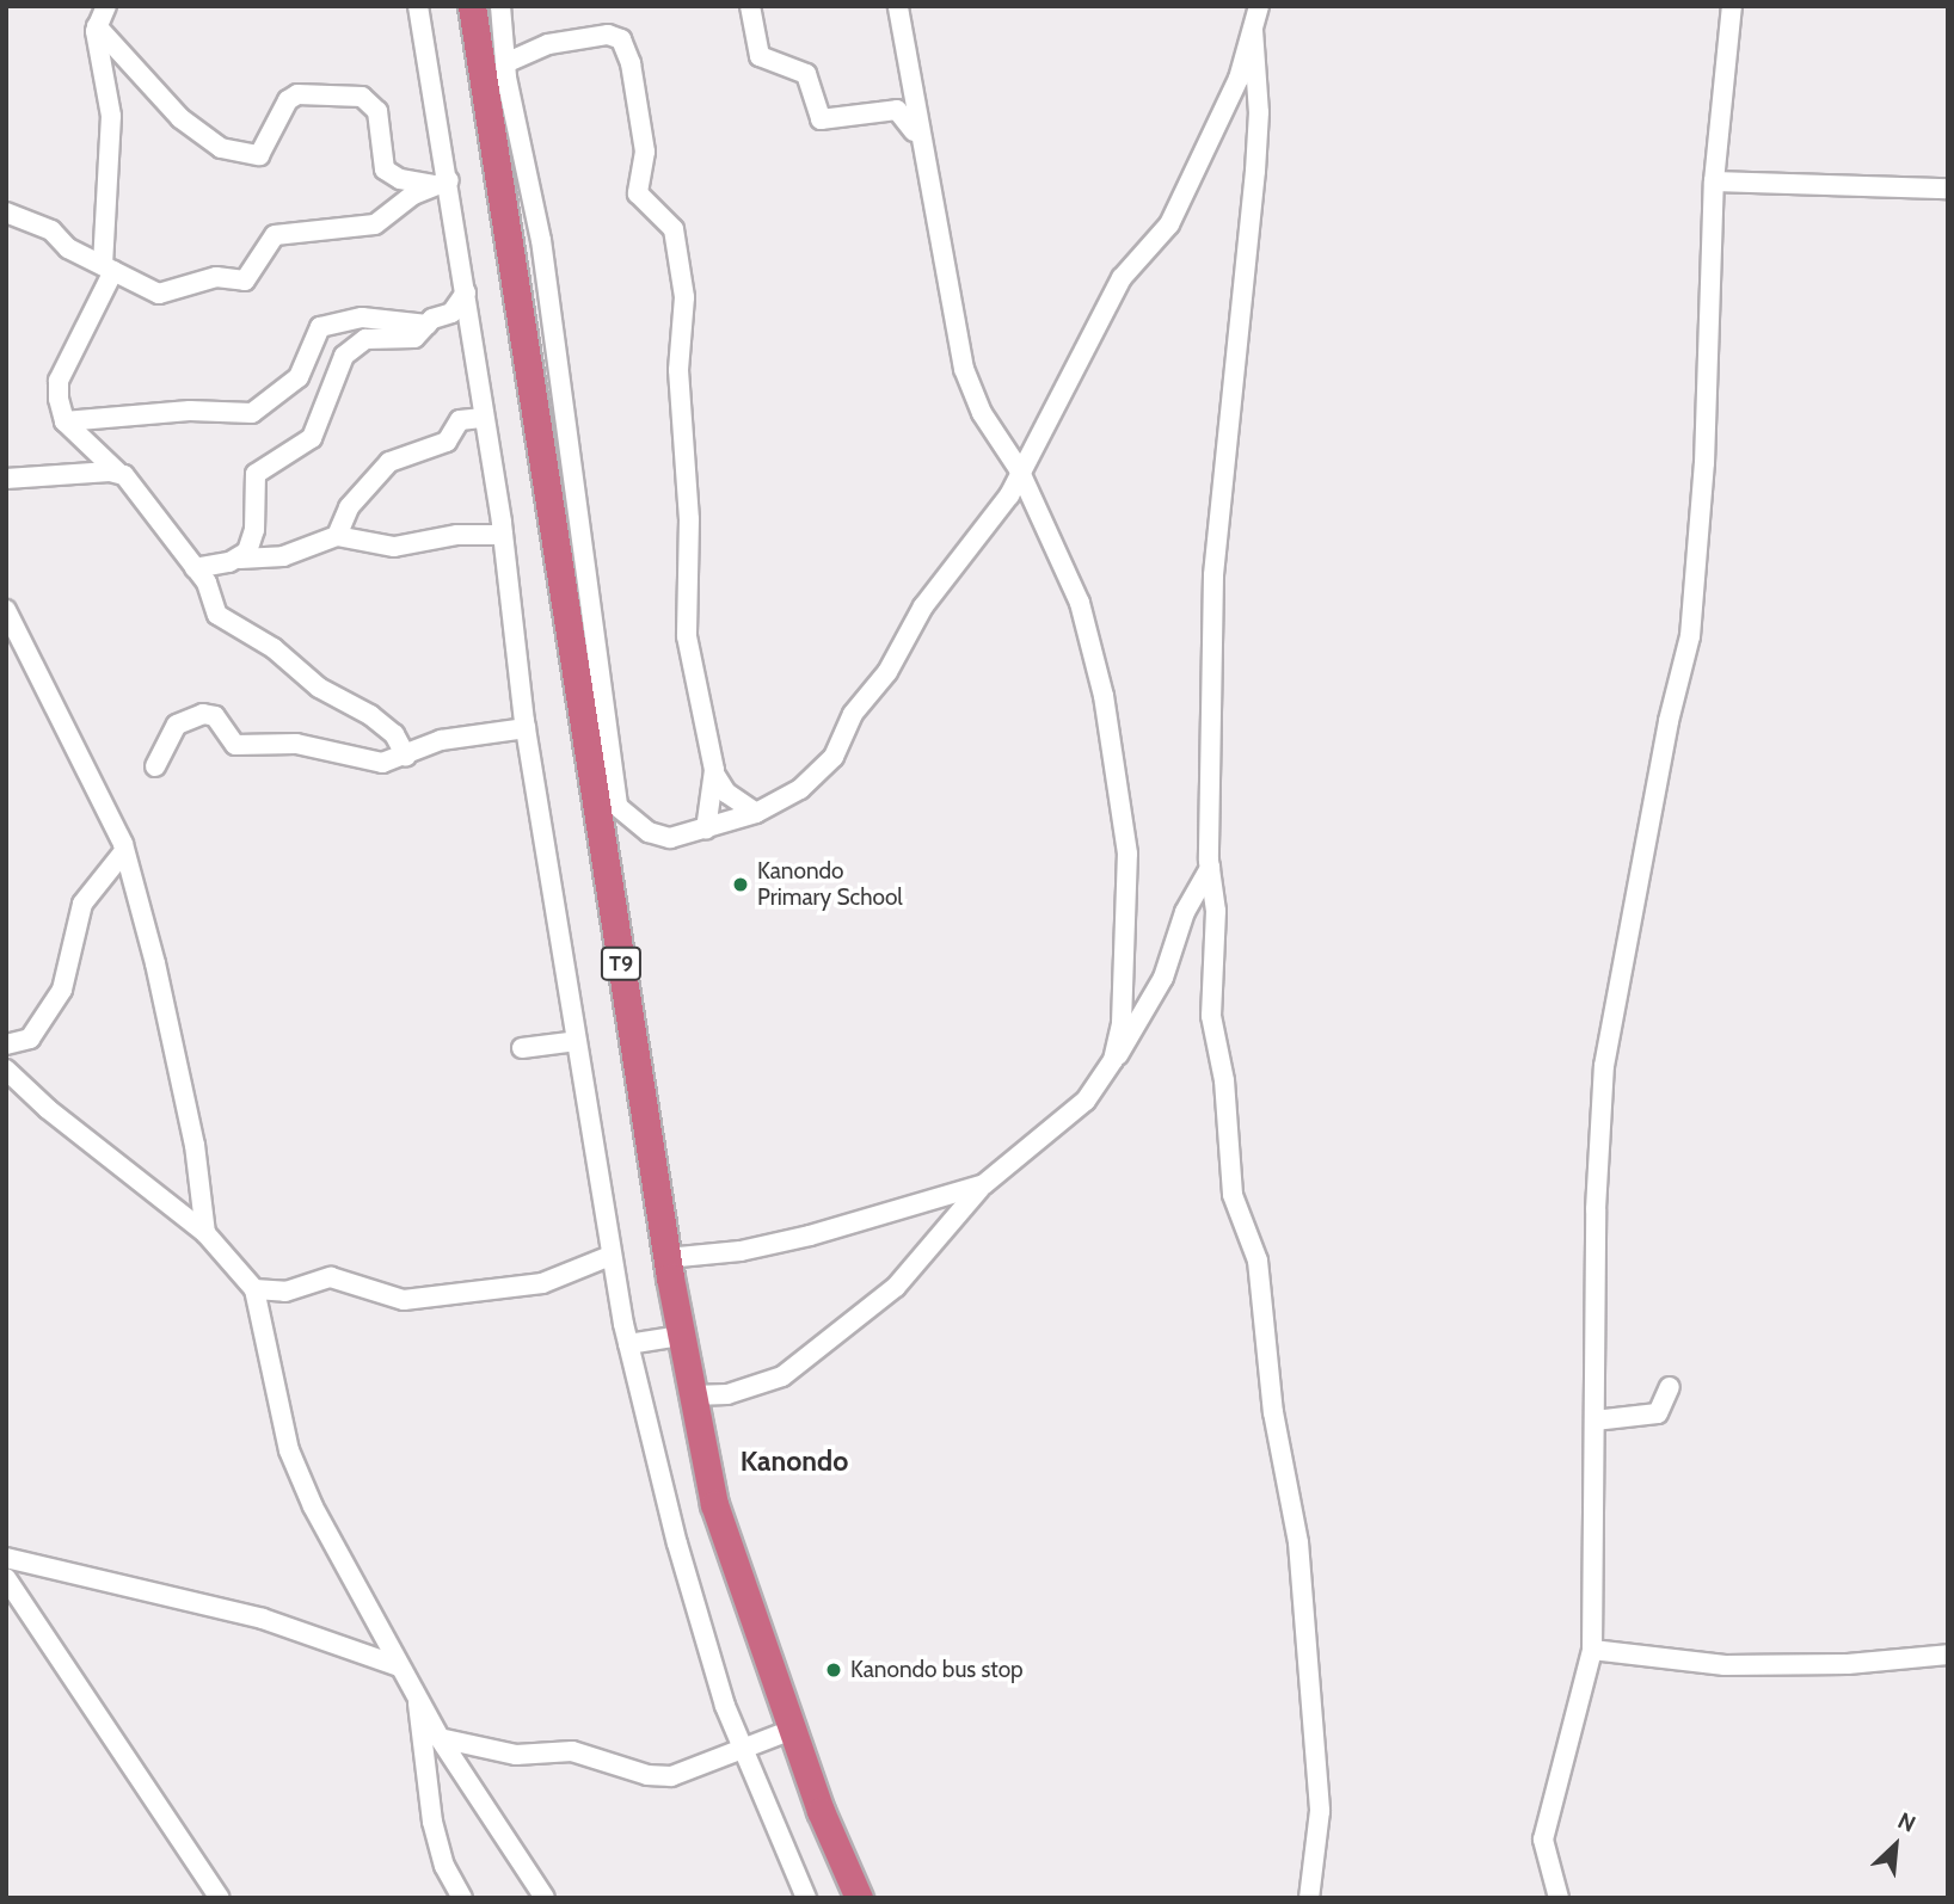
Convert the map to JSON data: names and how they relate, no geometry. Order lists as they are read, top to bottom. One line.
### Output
{"streets":{"highway":["T9"]},"districts":["Kanondo"],"places":["Kanondo Primary School","Kanondo bus stop"],"north":"top right"}
